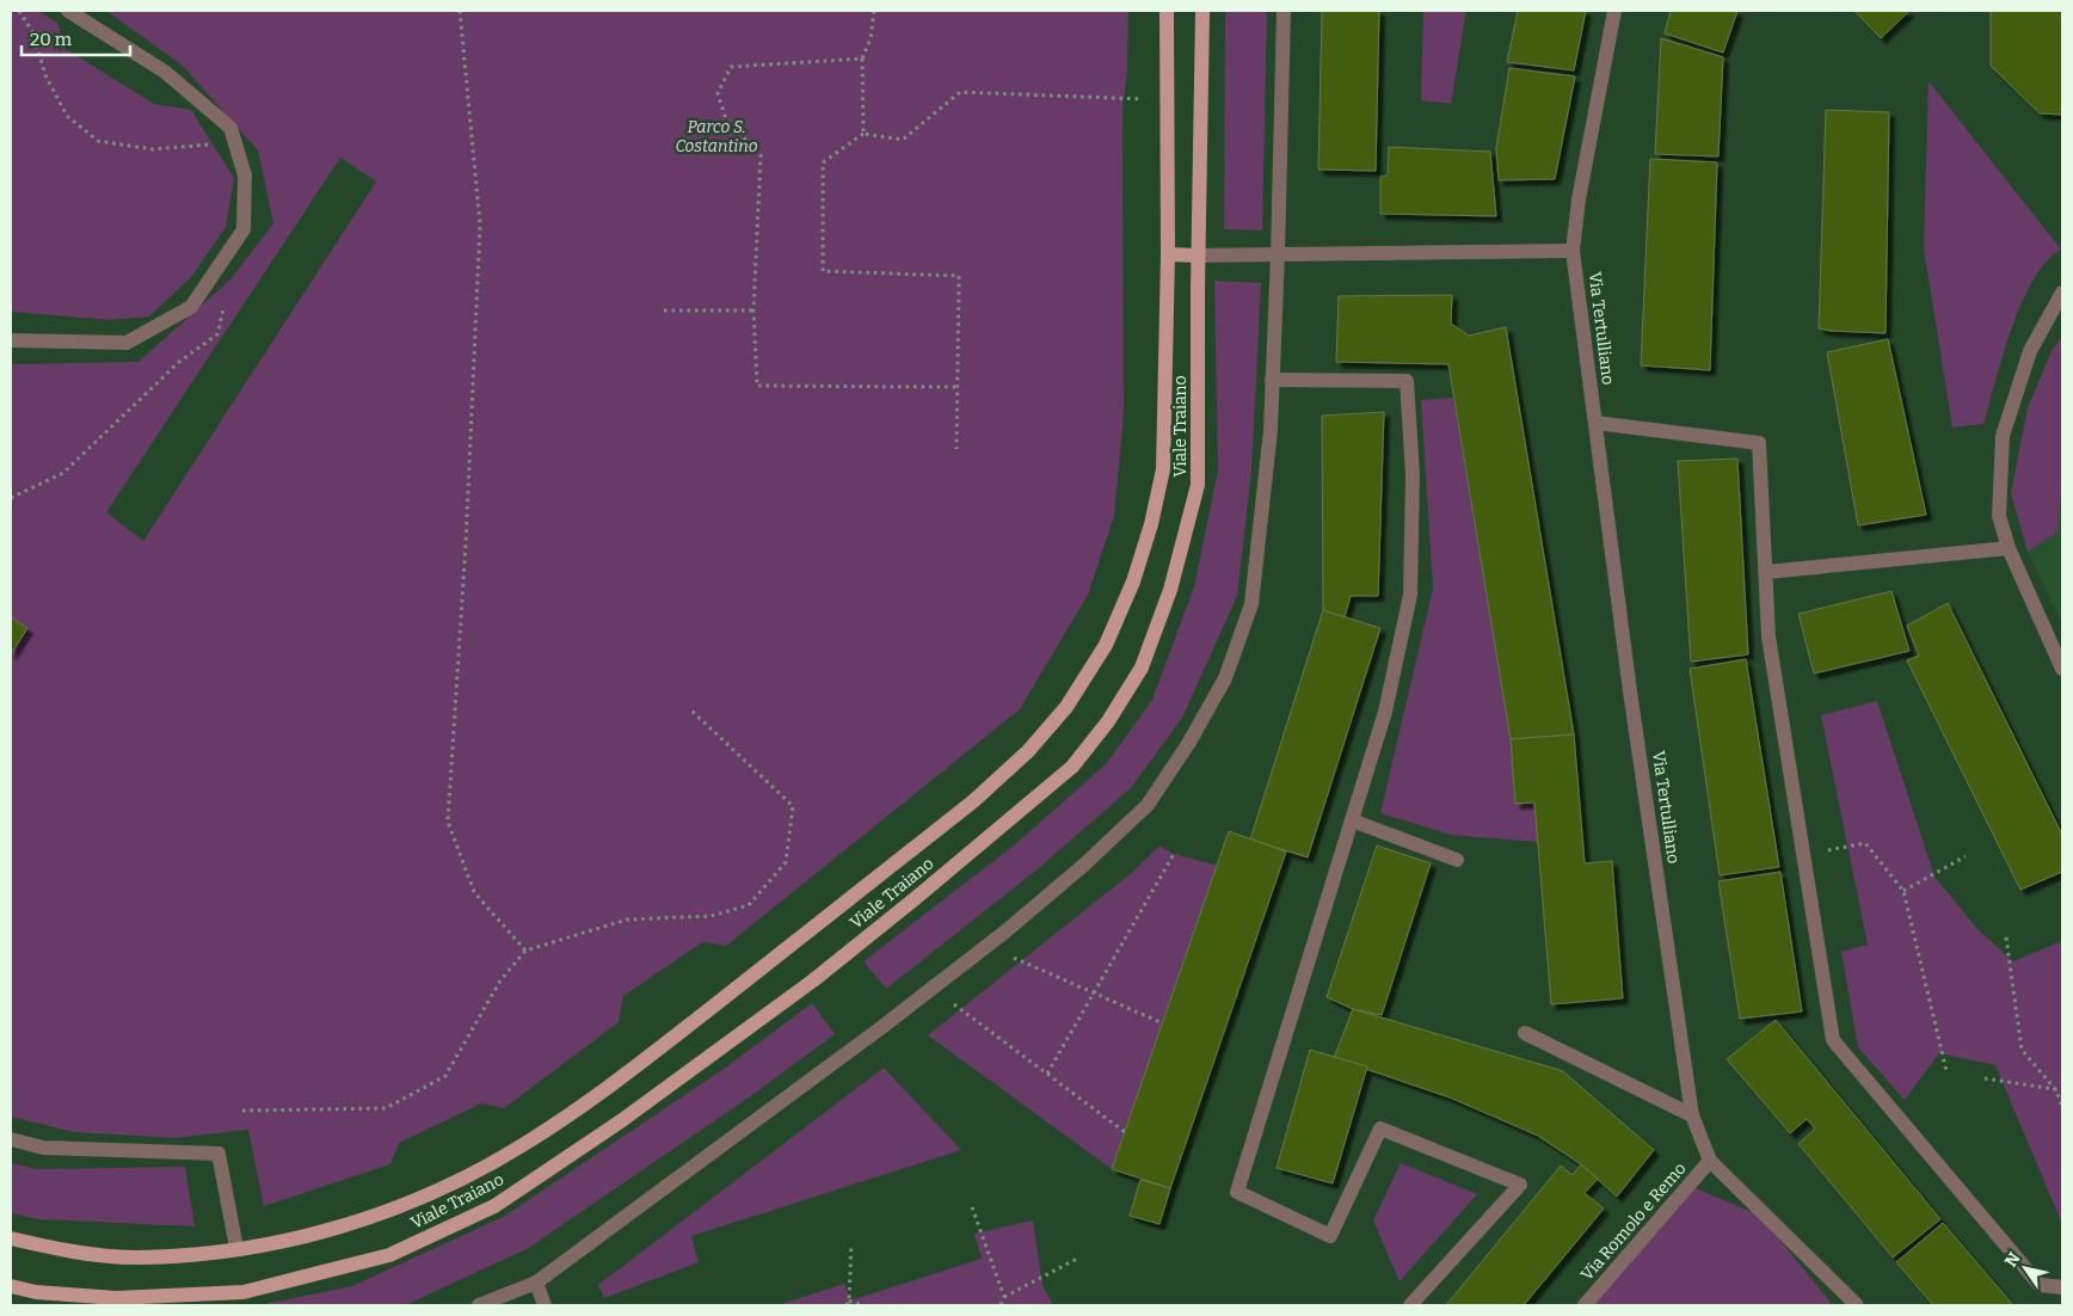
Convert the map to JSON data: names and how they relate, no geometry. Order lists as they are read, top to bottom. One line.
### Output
{"streets":{"main road":["Viale Traiano"],"street":["Via Tertulliano","Via Romolo e Remo"]},"crossings":[["Via Tertulliano","Via Romolo e Remo"]],"parks":["Parco S. Costantino"],"scale_bar":"20 m","north":"top left"}
